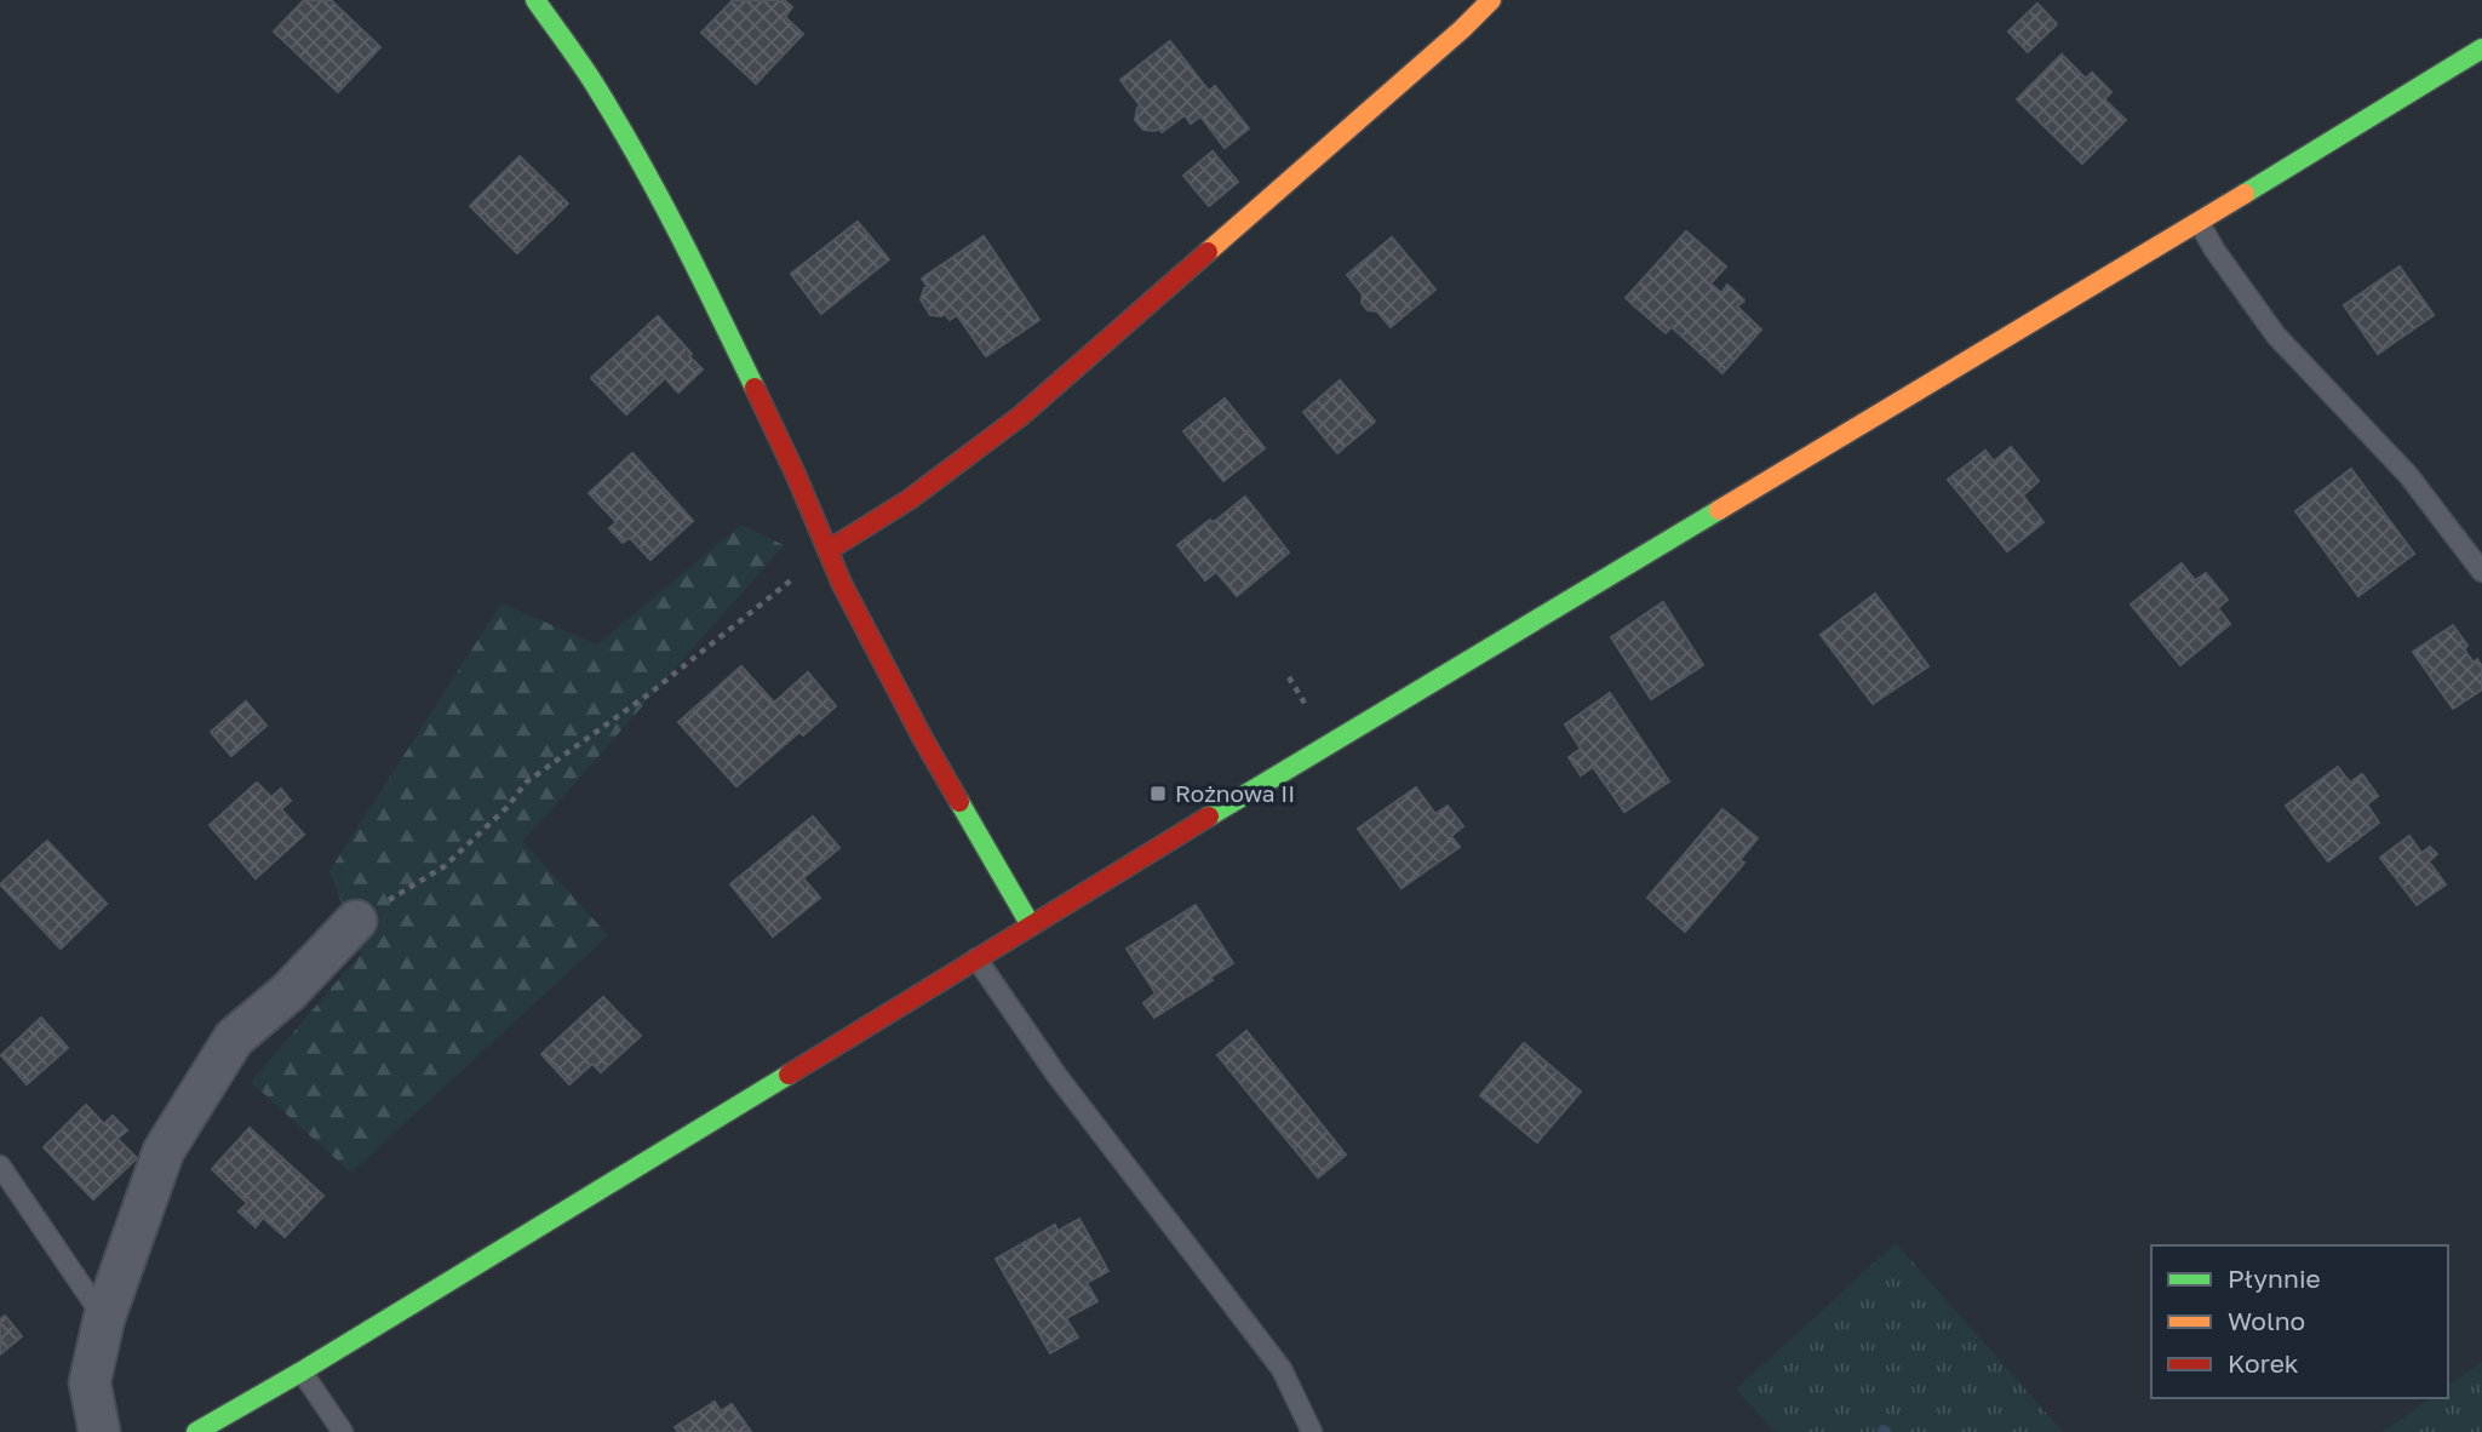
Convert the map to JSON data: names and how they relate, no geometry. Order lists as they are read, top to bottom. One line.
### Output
{"places":{"transit":["Rożnowa II"]},"legend":["Płynnie","Wolno","Korek"]}
